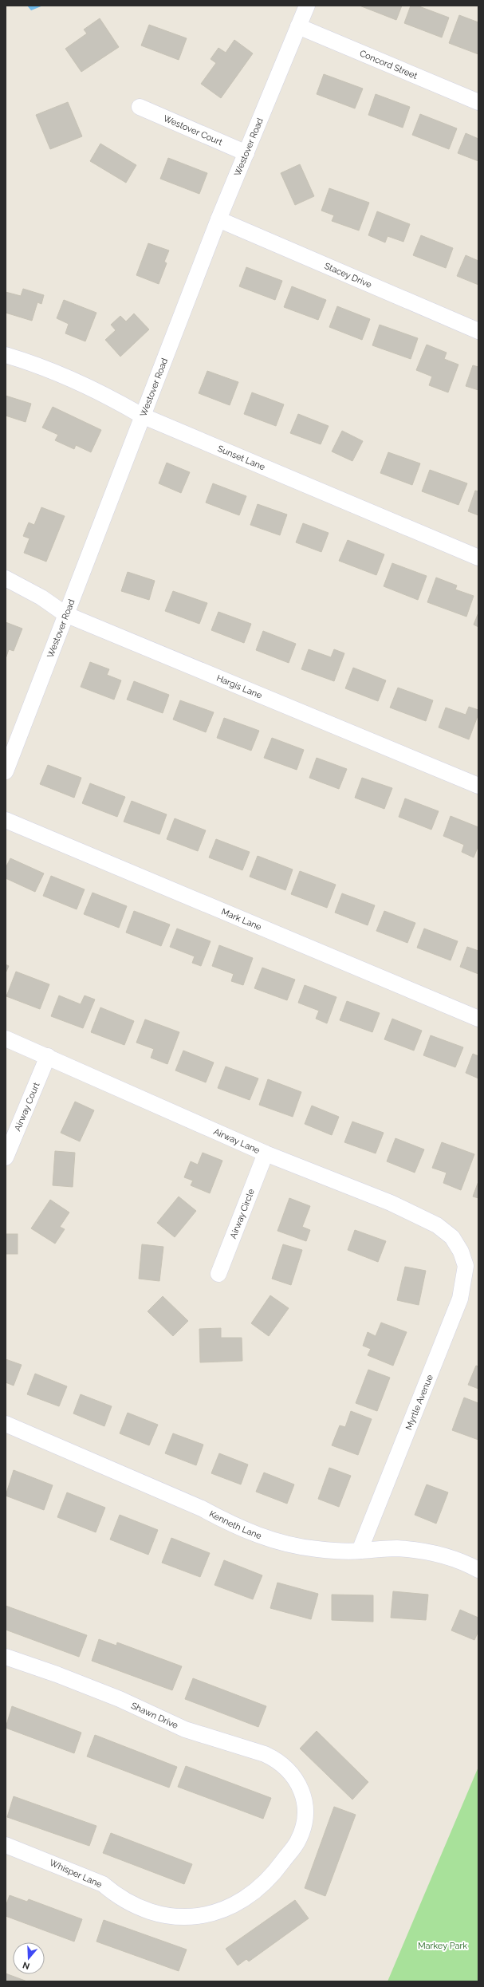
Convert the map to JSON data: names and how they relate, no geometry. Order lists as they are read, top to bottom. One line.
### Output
{"streets":{"street":["Concord Street","Westover Court","Westover Road","Stacey Drive","Sunset Lane","Hargis Lane","Mark Lane","Airway Court","Airway Lane","Airway Circle","Myrtle Avenue","Kenneth Lane","Shawn Drive","Whisper Lane"]},"crossings":[["Concord Street","Westover Road"],["Westover Court","Westover Road"],["Westover Road","Stacey Drive"],["Westover Road","Sunset Lane"],["Westover Road","Hargis Lane"],["Airway Court","Airway Lane"],["Airway Lane","Airway Circle"],["Airway Lane","Myrtle Avenue"],["Myrtle Avenue","Kenneth Lane"],["Shawn Drive","Whisper Lane"]],"parks":["Markey Park"],"north":"bottom"}
